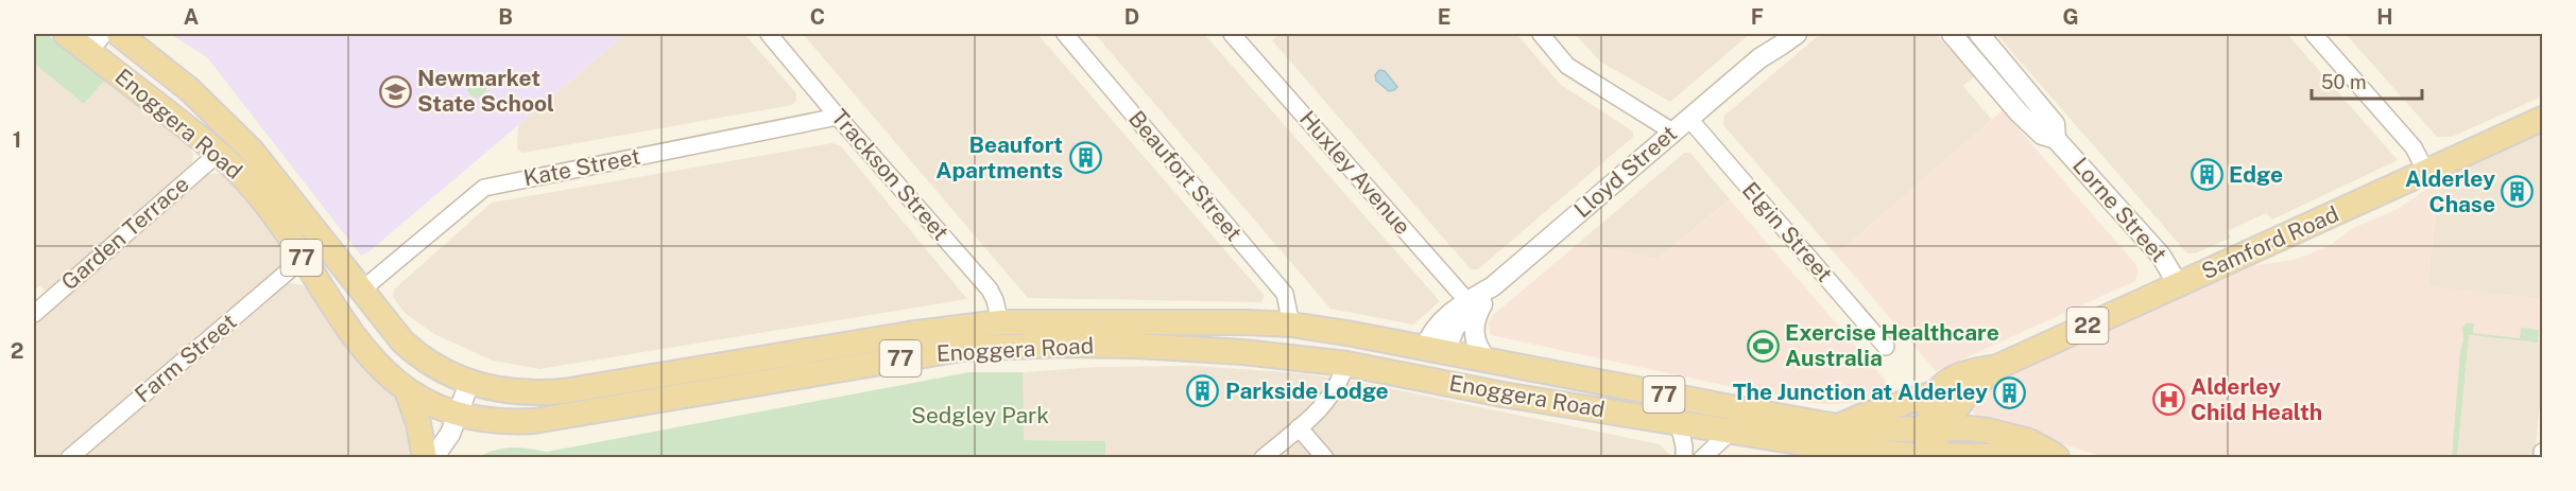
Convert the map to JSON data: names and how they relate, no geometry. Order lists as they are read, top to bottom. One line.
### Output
{"streets":{"main road":["Enoggera Road","Samford Road","77","22"],"street":["Kate Street","Lloyd Street","Huxley Avenue","Trackson Street","Beaufort Street","Lorne Street","Elgin Street","Garden Terrace","Farm Street"]},"crossings":[["Enoggera Road","Kate Street"],["Enoggera Road","Lloyd Street"],["Enoggera Road","Trackson Street"],["Enoggera Road","Beaufort Street"],["Enoggera Road","Garden Terrace"],["Enoggera Road","Samford Road"],["Enoggera Road","Farm Street"],["Kate Street","Trackson Street"],["Lloyd Street","Huxley Avenue"],["Lloyd Street","Elgin Street"],["Lorne Street","Samford Road"]],"parks":["Sedgley Park"],"places":{"school or university":["Newmarket State School"],"building":["Beaufort Apartments","Edge","Alderley Chase","Parkside Lodge","The Junction at Alderley"],"sports":["Exercise Healthcare Australia"],"hospital":["Alderley Child Health"]},"scale_bar":"50 m","grid":{"columns":["A","B","C","D","E","F","G","H"],"rows":["1","2"]}}
